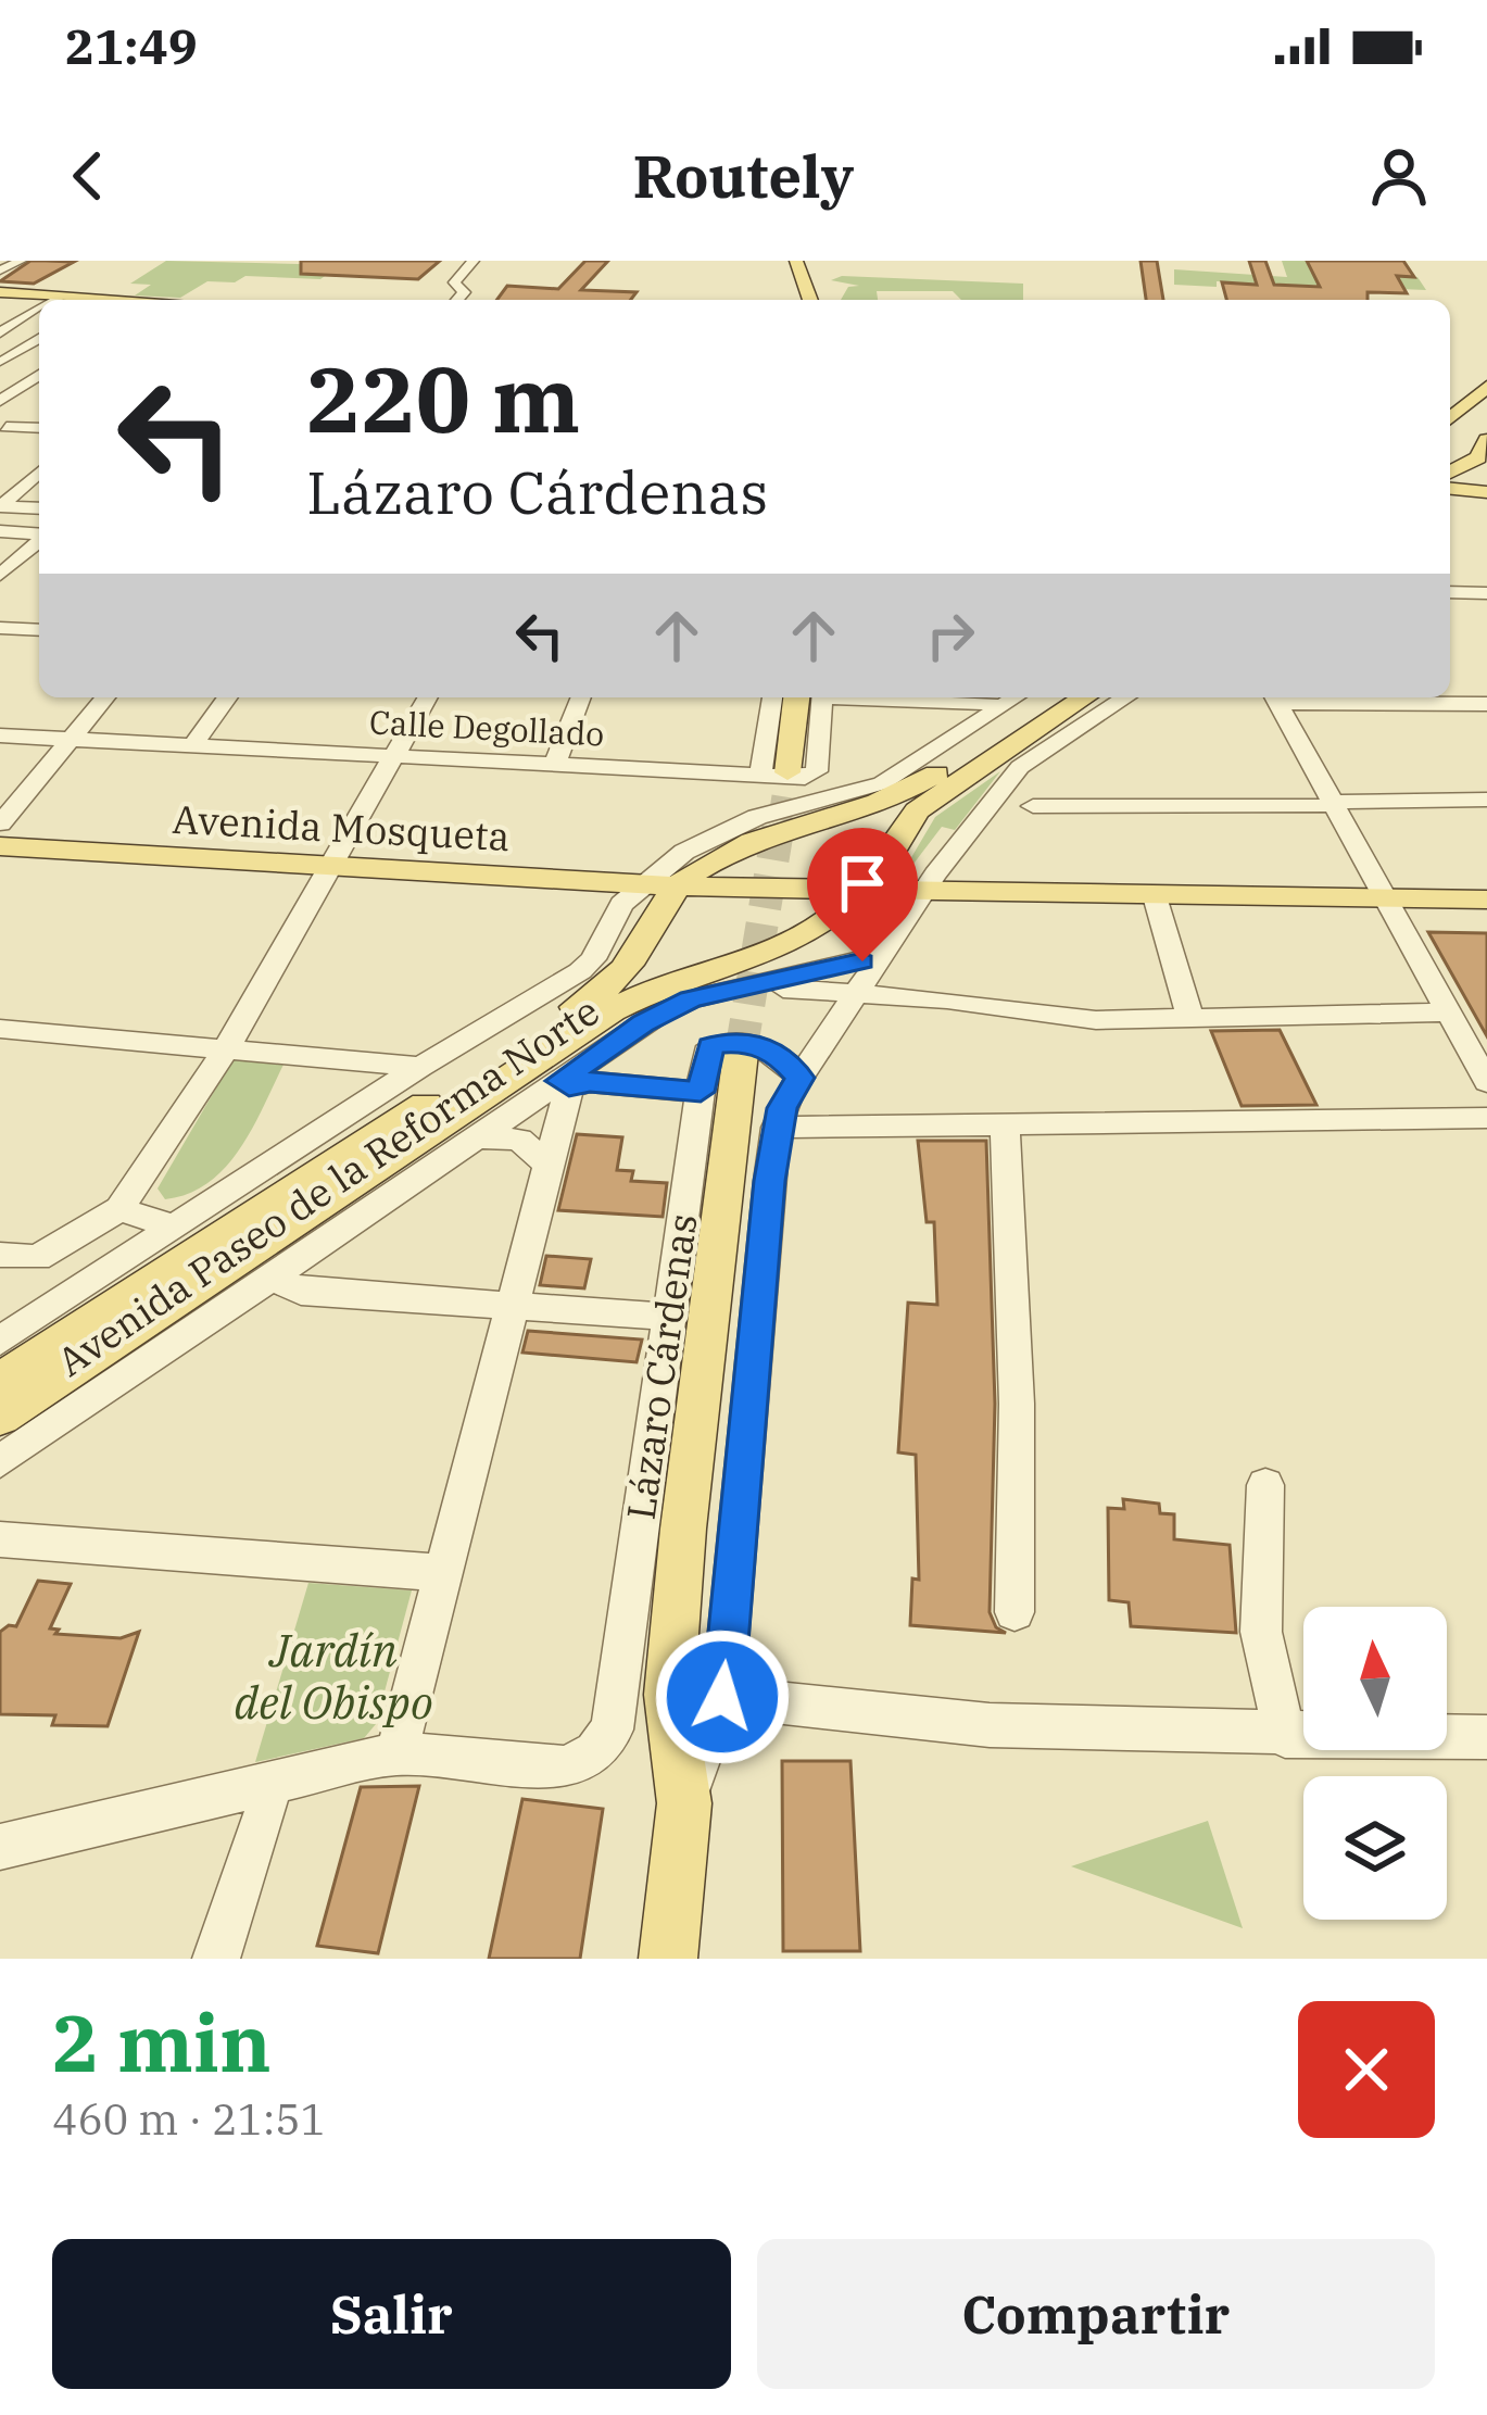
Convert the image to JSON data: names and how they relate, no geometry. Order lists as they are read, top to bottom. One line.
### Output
{"streets":{"main road":["Avenida Mosqueta","Avenida Paseo de la Reforma Norte"],"street":["Calle Degollado","Lázaro Cárdenas"]},"crossings":[["Avenida Mosqueta","Avenida Paseo de la Reforma Norte"]],"parks":["Jardín del Obispo"],"north":"top","page":{"status":"21:49","header":"Routely","turn":["220 m","Lázaro Cárdenas"],"heading":["2 min","460 m · 21:51"],"buttons":["Salir","Compartir"]}}
